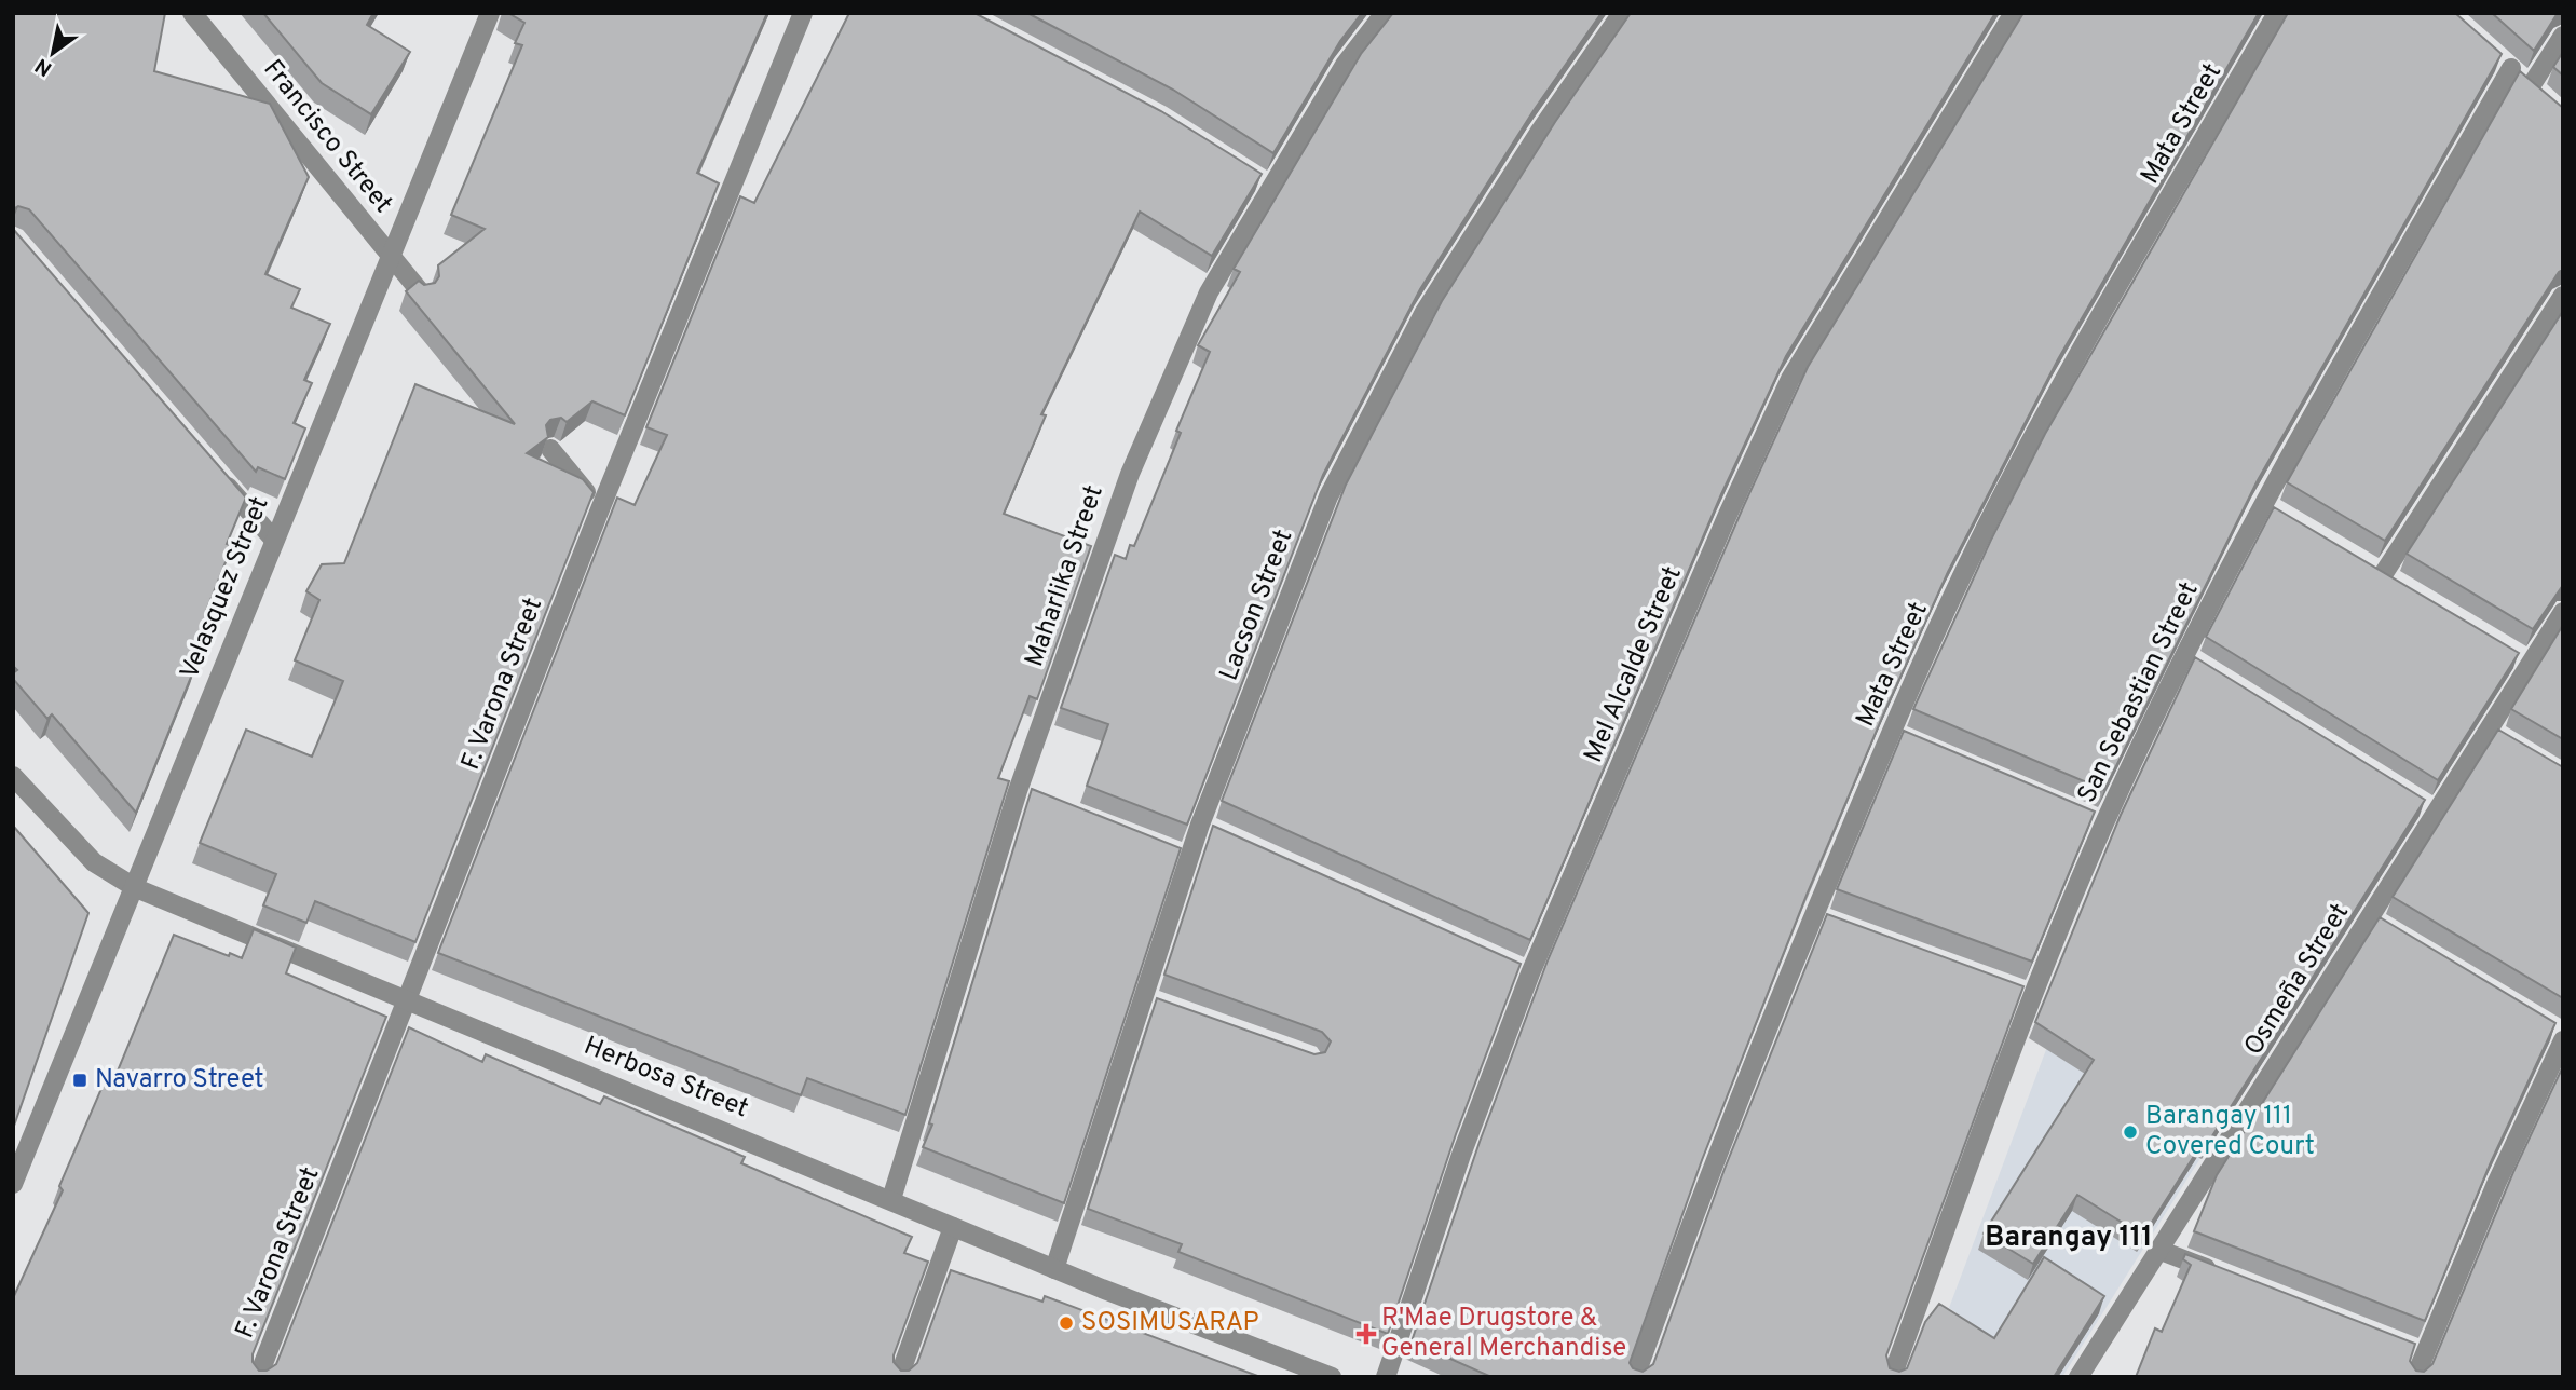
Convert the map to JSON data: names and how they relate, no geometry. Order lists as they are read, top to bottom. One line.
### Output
{"streets":{"street":["Mata Street","Francisco Street","Maharlika Street","Velasquez Street","Lacson Street","Mel Alcalde Street","F. Varona Street","San Sebastian Street","Osmeña Street","Herbosa Street"]},"crossings":[["Francisco Street","Velasquez Street"],["Maharlika Street","Herbosa Street"],["Velasquez Street","Herbosa Street"],["Lacson Street","Herbosa Street"],["F. Varona Street","Herbosa Street"]],"districts":["Barangay 111"],"places":{"transit":["Navarro Street"],"other":["Barangay 111 Covered Court","SOSIMUSARAP"],"health":["R'Mae Drugstore & General Merchandise"]},"north":"bottom left"}
